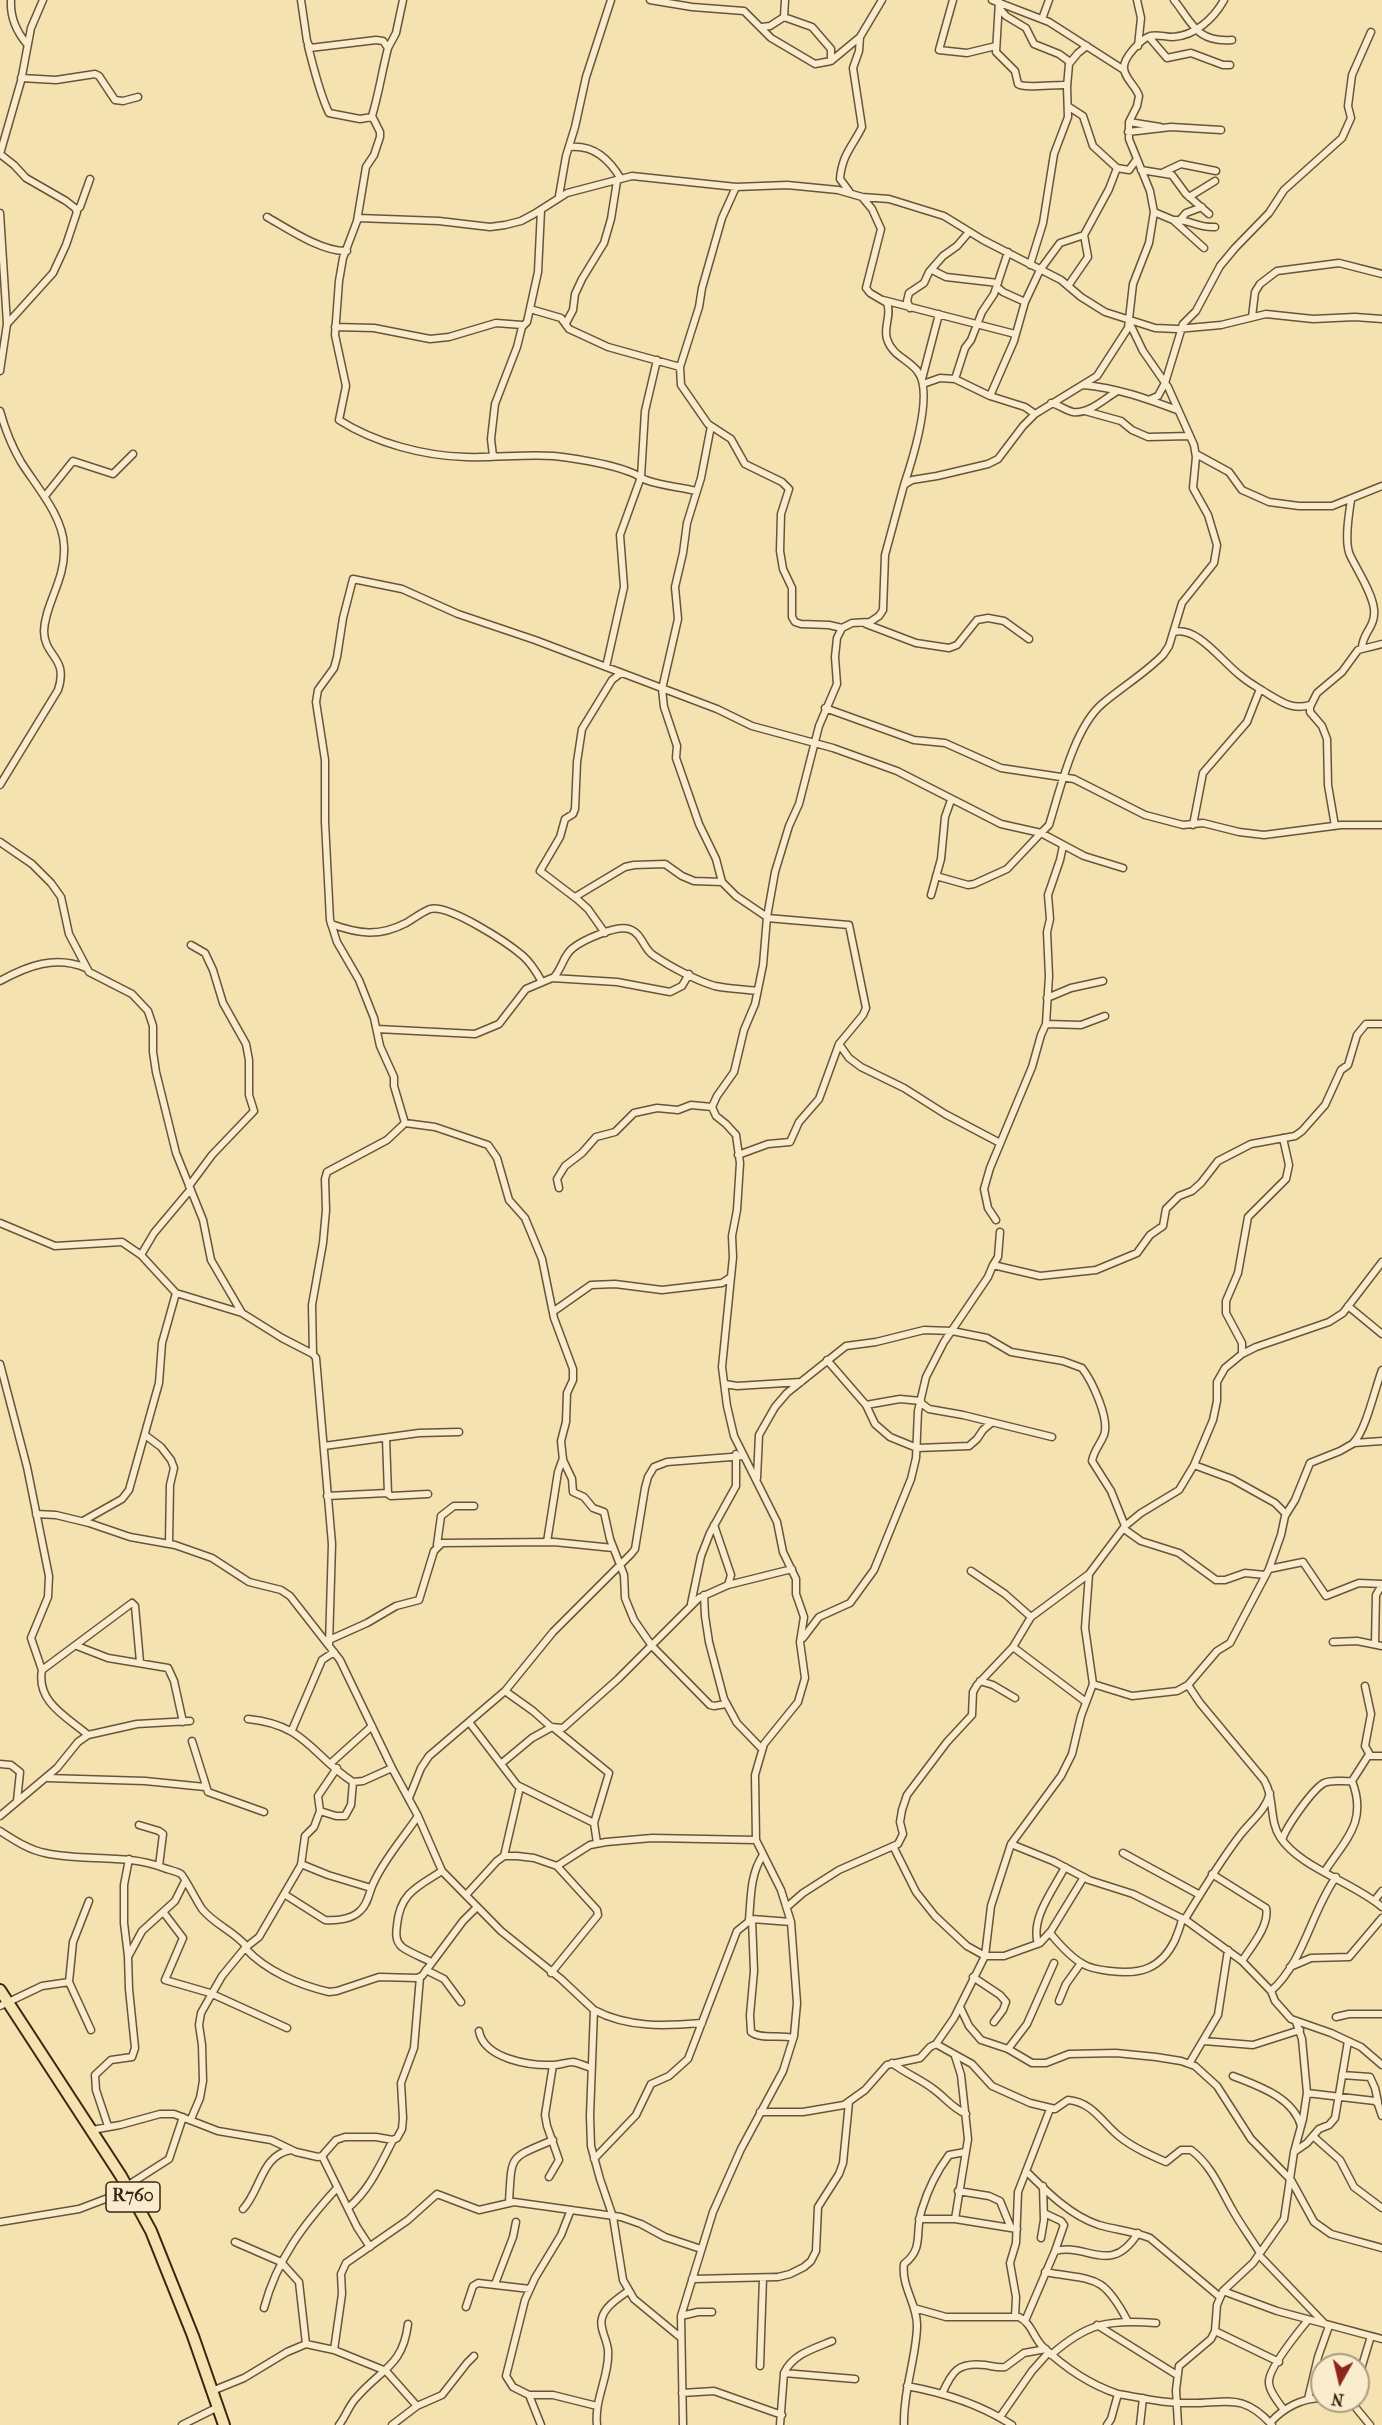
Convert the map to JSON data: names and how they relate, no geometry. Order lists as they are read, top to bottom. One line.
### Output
{"streets":{"main road":["R760"]},"north":"bottom"}
